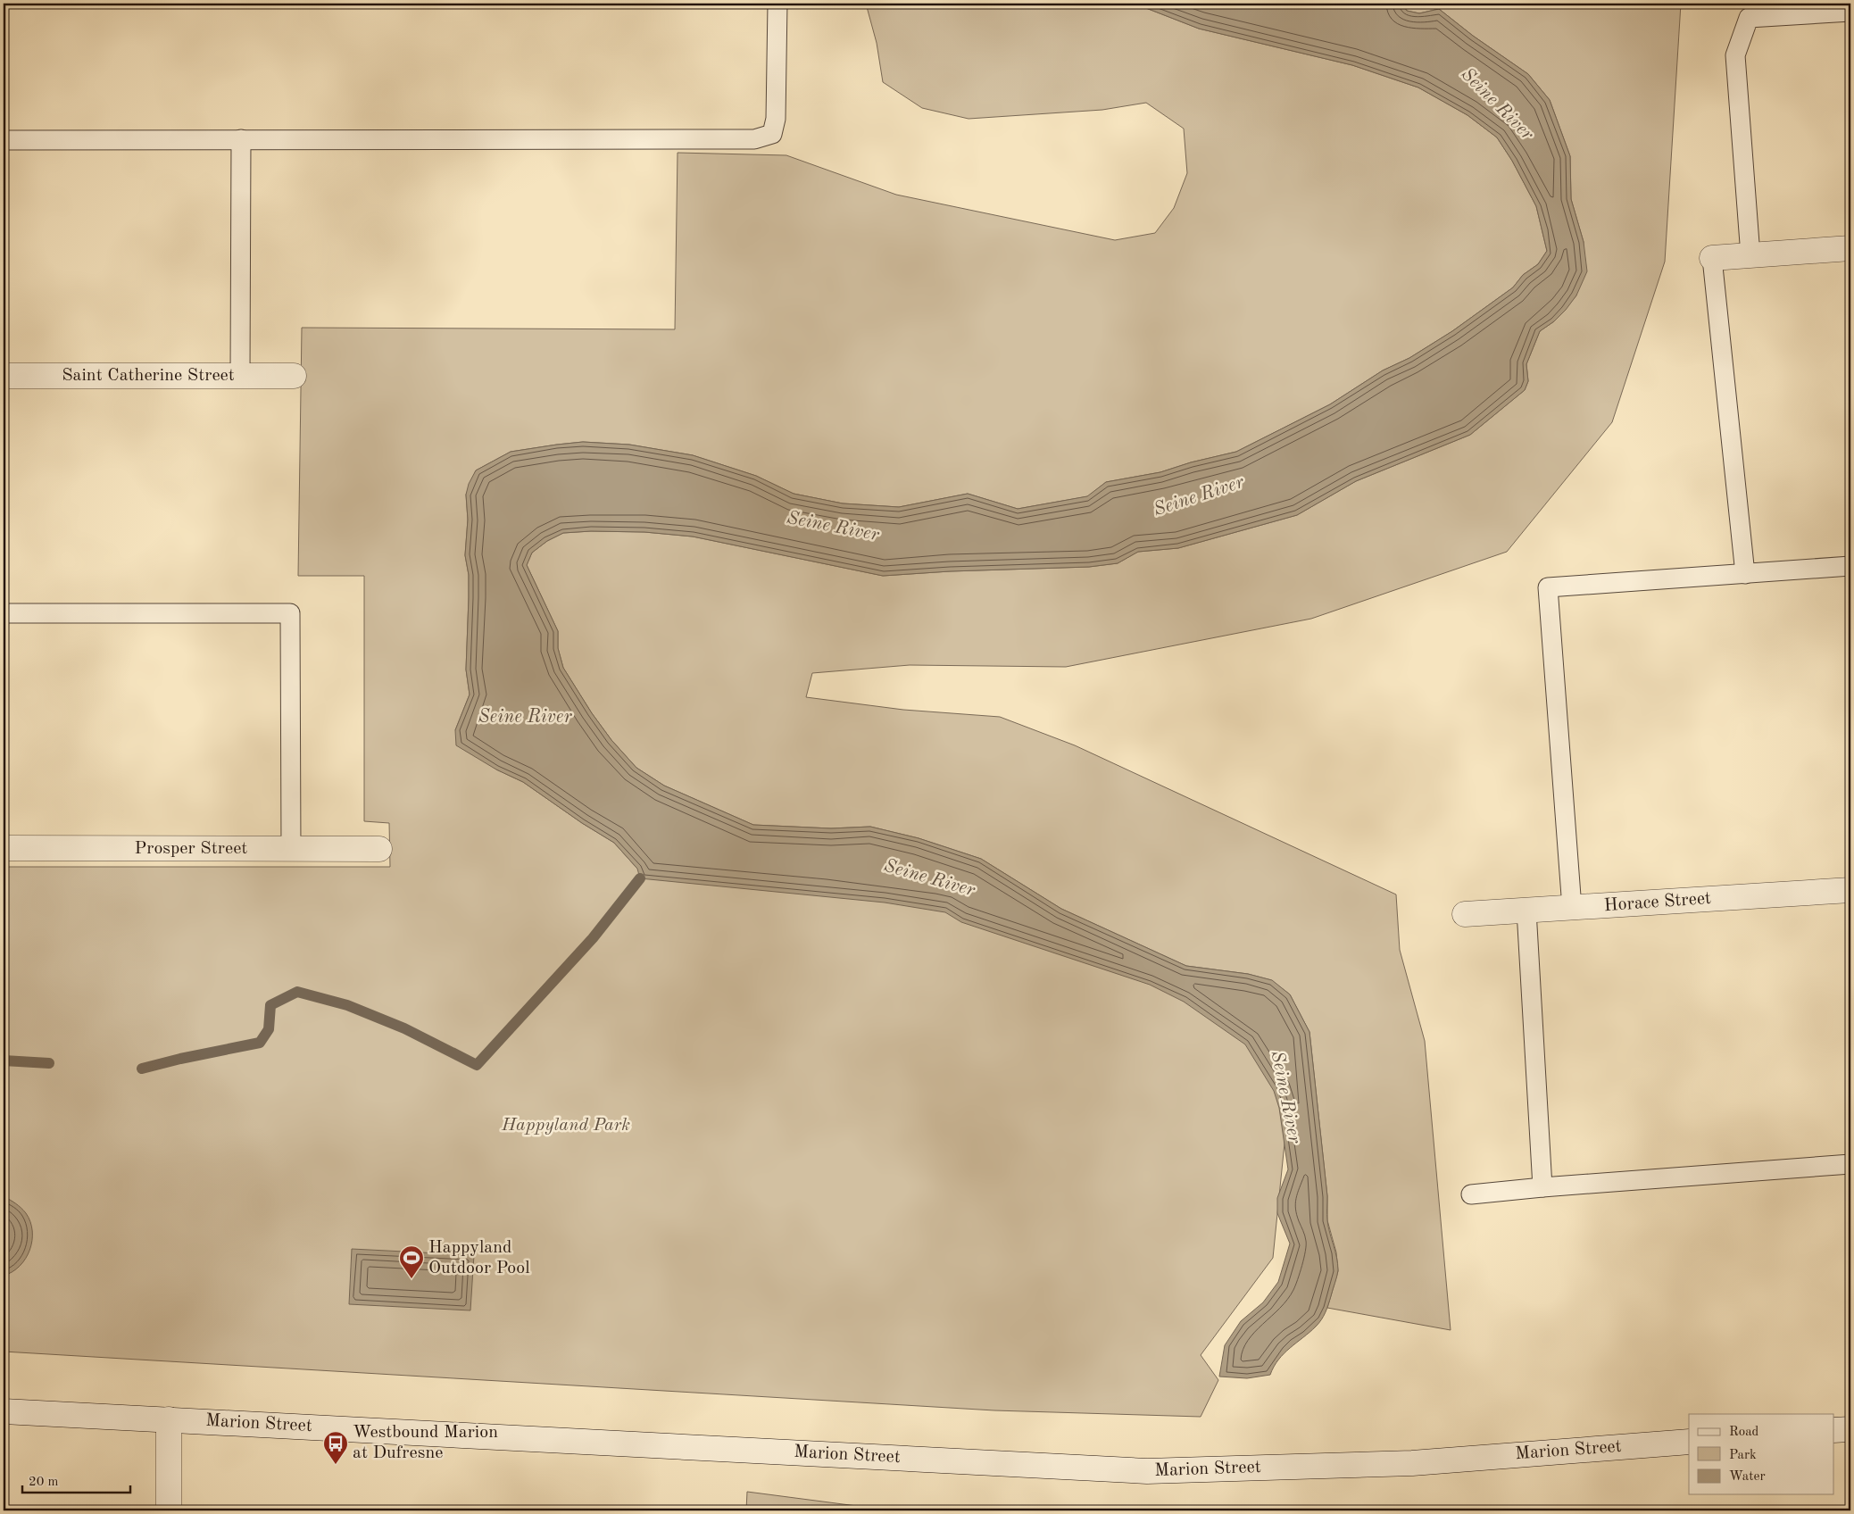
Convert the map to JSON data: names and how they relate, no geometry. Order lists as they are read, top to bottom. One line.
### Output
{"streets":{"main road":["Saint Catherine Street","Prosper Street","Horace Street","Marion Street"]},"water":["Seine River"],"parks":["Happyland Park"],"places":{"sports":["Happyland Outdoor Pool"],"bus stop":["Westbound Marion at Dufresne"]},"legend":["Road","Park","Water"],"scale_bar":"20 m"}
